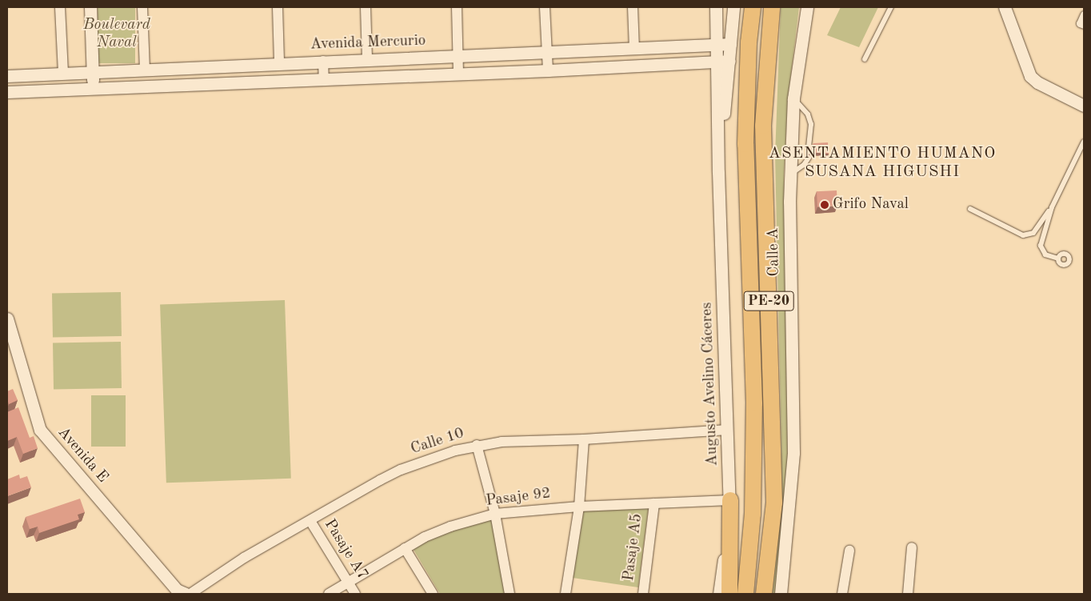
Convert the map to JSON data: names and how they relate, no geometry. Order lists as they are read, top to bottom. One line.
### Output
{"streets":{"highway":["PE-20"],"street":["Avenida Mercurio","Calle A","Augusto Avelino Cáceres","Calle 10","Avenida E","Pasaje 92","Pasaje A5","Pasaje A7"]},"crossings":[["Avenida Mercurio","Augusto Avelino Cáceres"],["Augusto Avelino Cáceres","Calle 10"],["Augusto Avelino Cáceres","Pasaje 92"],["Calle 10","Pasaje A7"],["Pasaje 92","Pasaje A5"],["Pasaje 92","Pasaje A7"]],"districts":["ASENTAMIENTO HUMANO SUSANA HIGUSHI"],"parks":["Boulevard Naval"],"places":["Grifo Naval"]}
